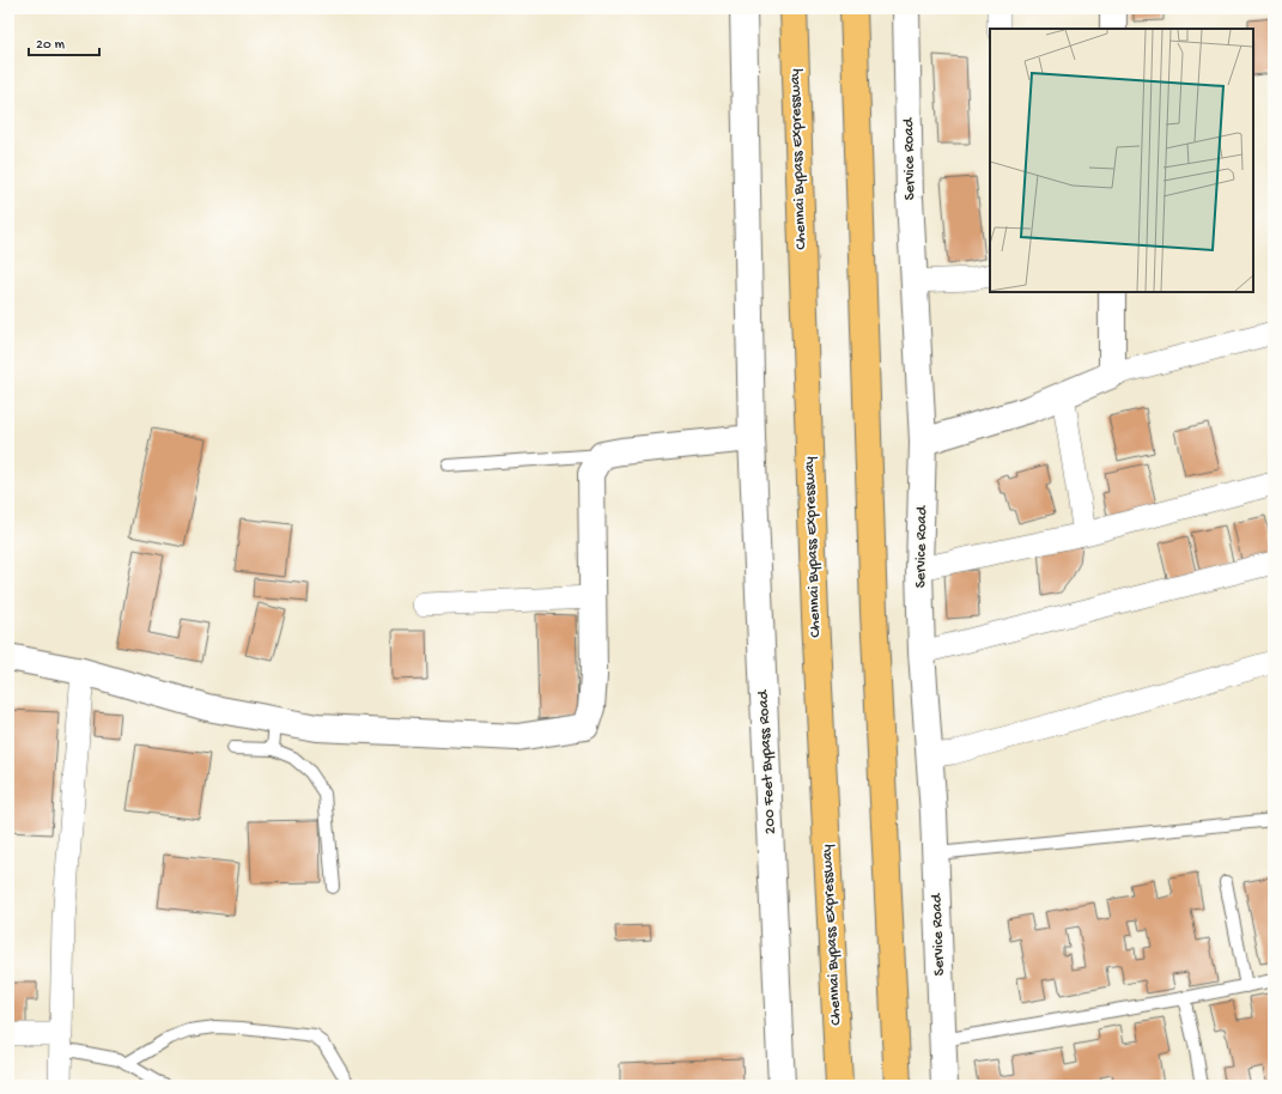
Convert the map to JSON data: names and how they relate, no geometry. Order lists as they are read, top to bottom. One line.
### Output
{"streets":{"highway":["Chennai Bypass Expressway"],"street":["Service Road","200 Feet Bypass Road"]},"scale_bar":"20 m"}
